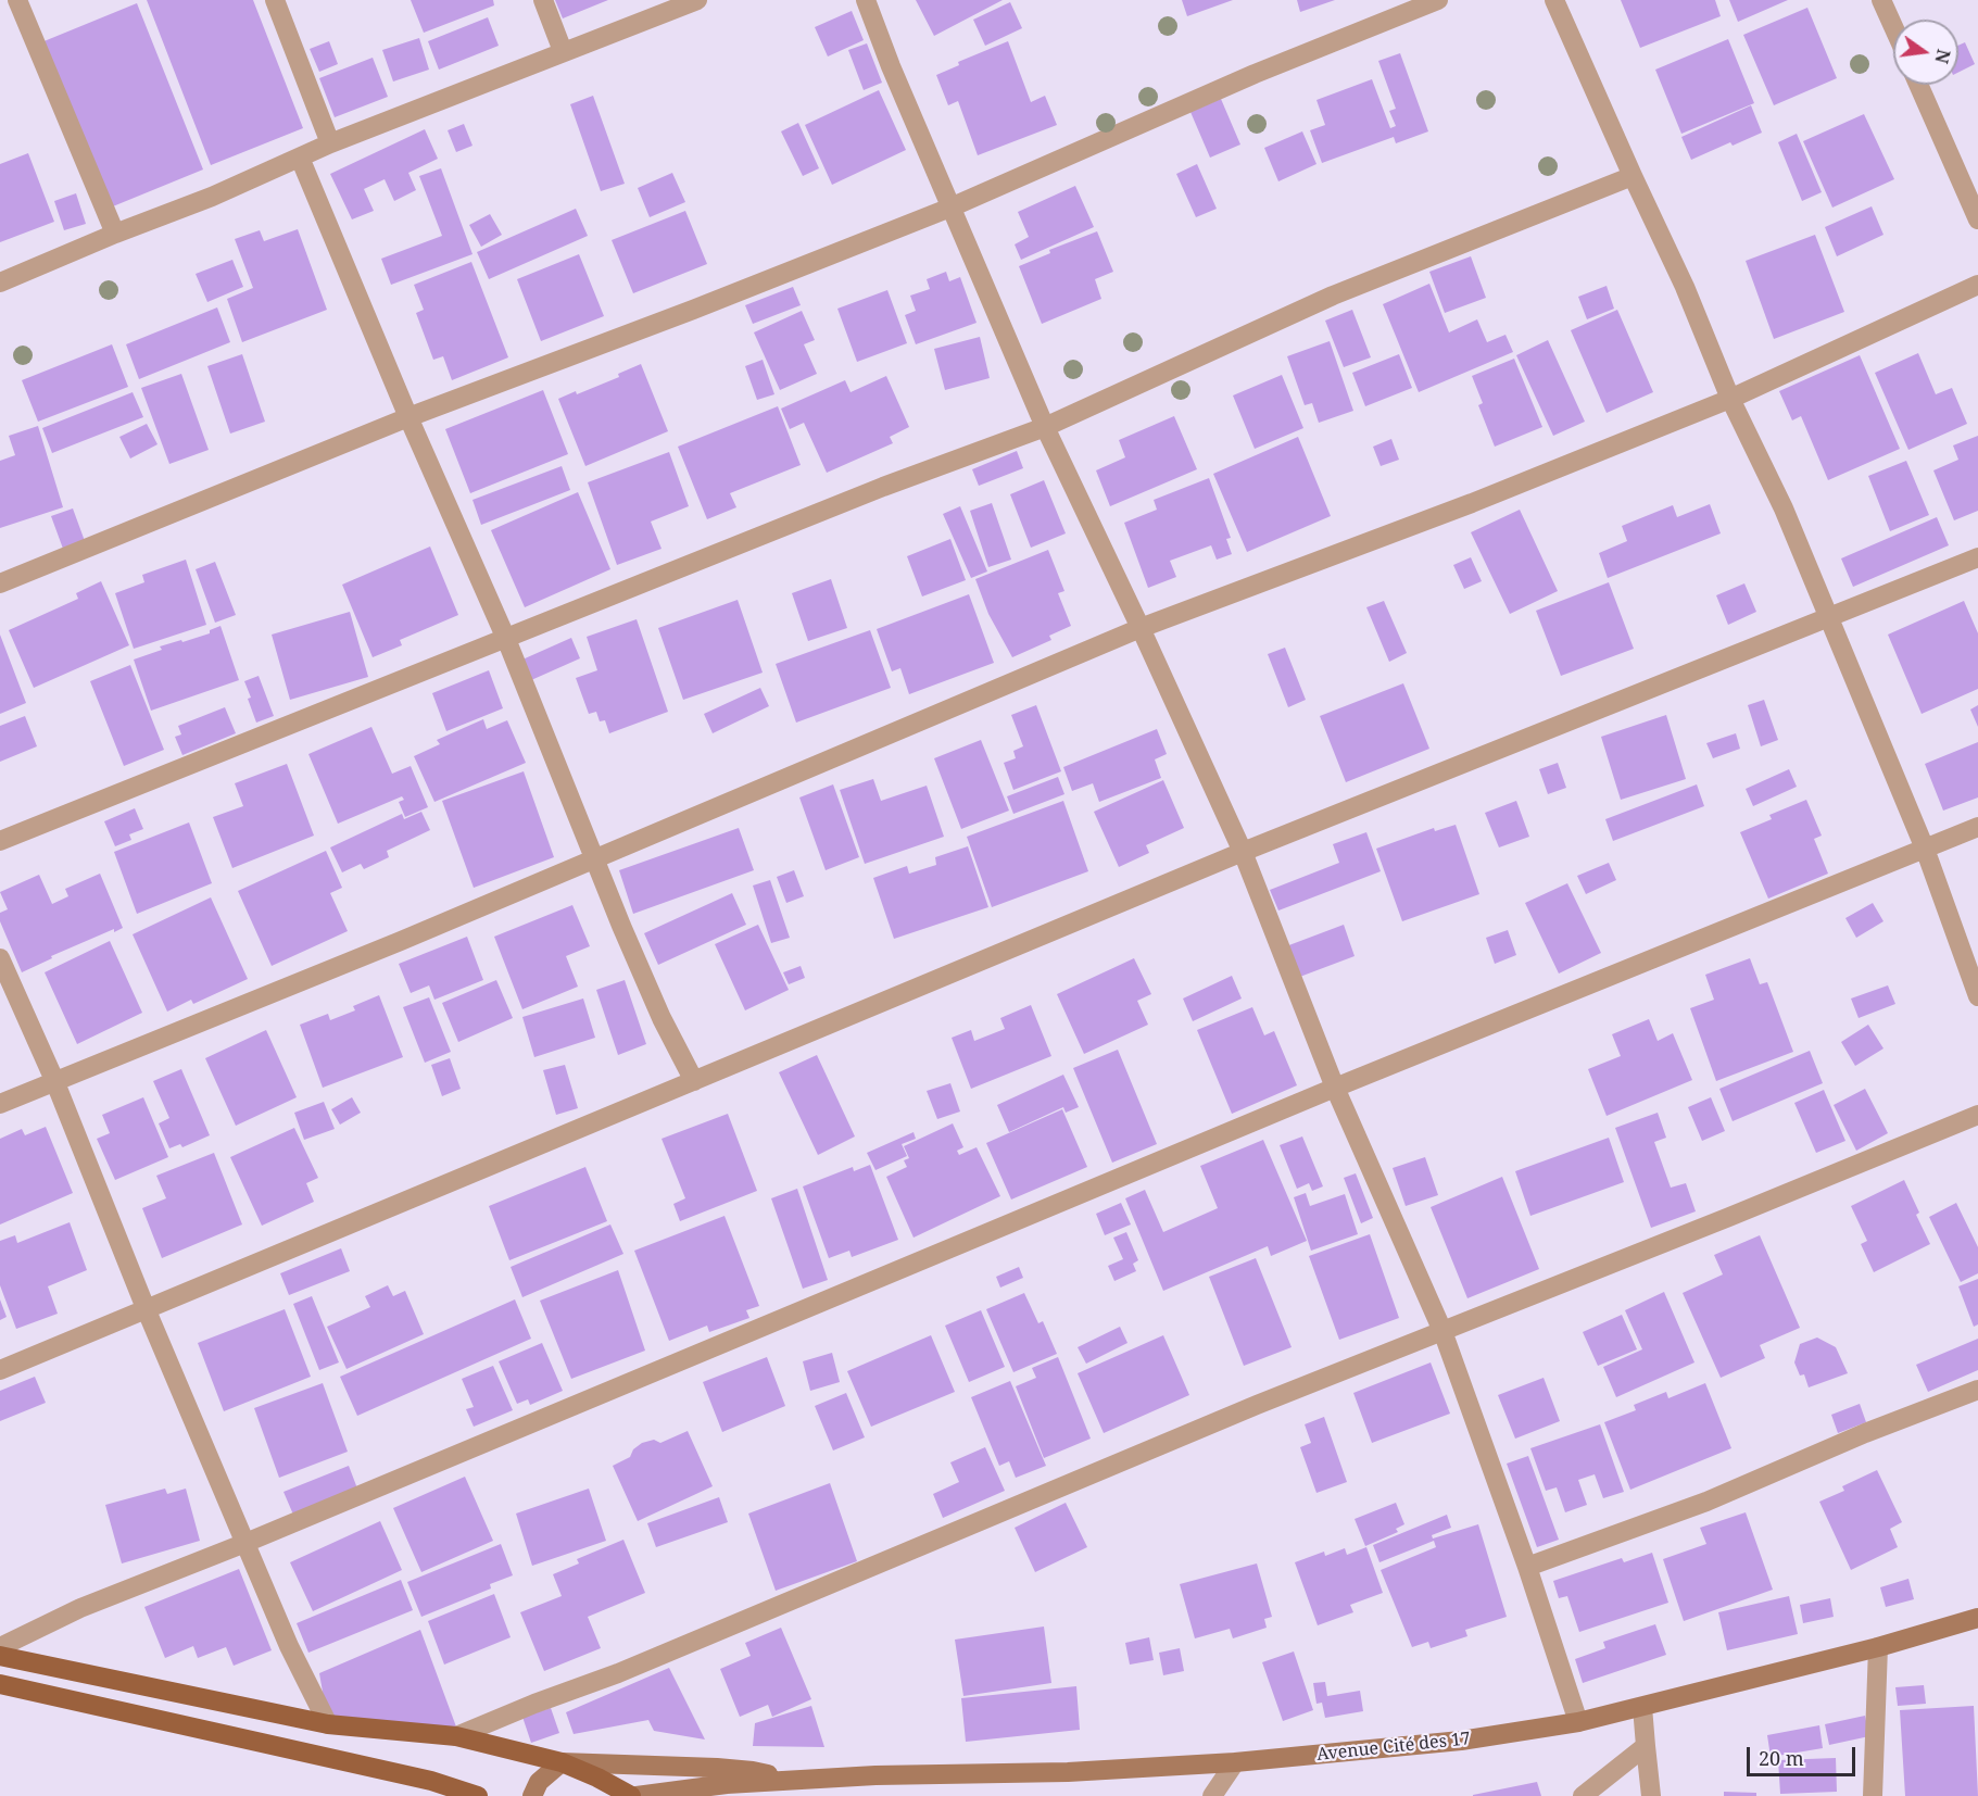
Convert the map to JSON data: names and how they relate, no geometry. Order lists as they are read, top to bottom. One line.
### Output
{"streets":{"street":["Avenue Cité des 17"]},"scale_bar":"20 m","north":"right"}
